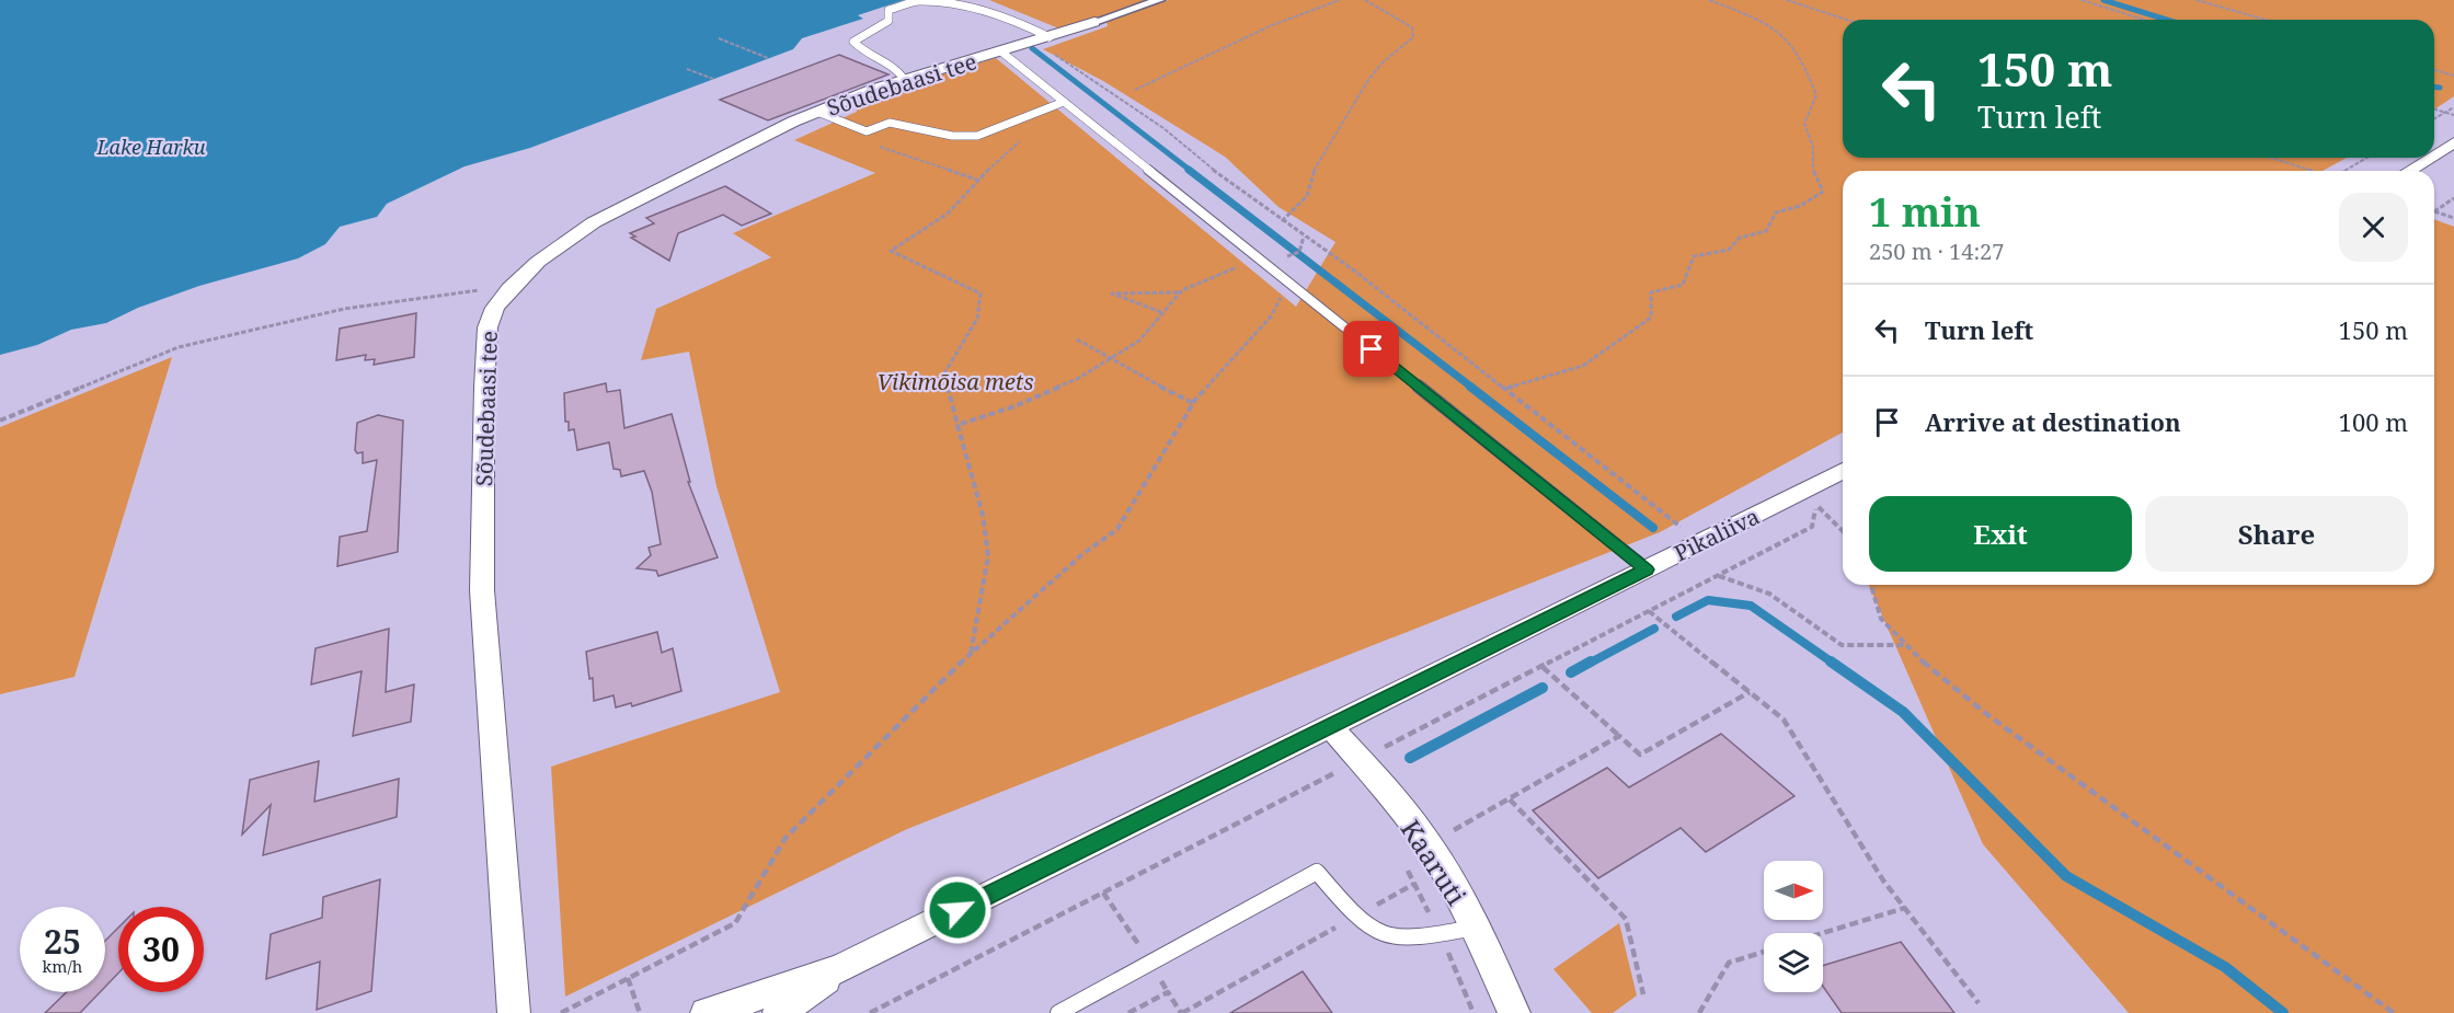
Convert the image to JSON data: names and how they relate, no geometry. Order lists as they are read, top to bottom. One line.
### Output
{"streets":{"street":["Sõudebaasi tee","Pikaliiva","Kaaruti"]},"crossings":[["Pikaliiva","Kaaruti"]],"water":["Lake Harku"],"parks":["Vikimõisa mets"],"north":"right","page":{"turn":["150 m","Turn left"],"heading":["1 min","250 m · 14:27"],"list":[{"name":"Turn left","value":"150 m"},{"name":"Arrive at destination","value":"100 m"}],"buttons":["Exit","Share"],"speed":"25 km/h","limit":"30"}}
